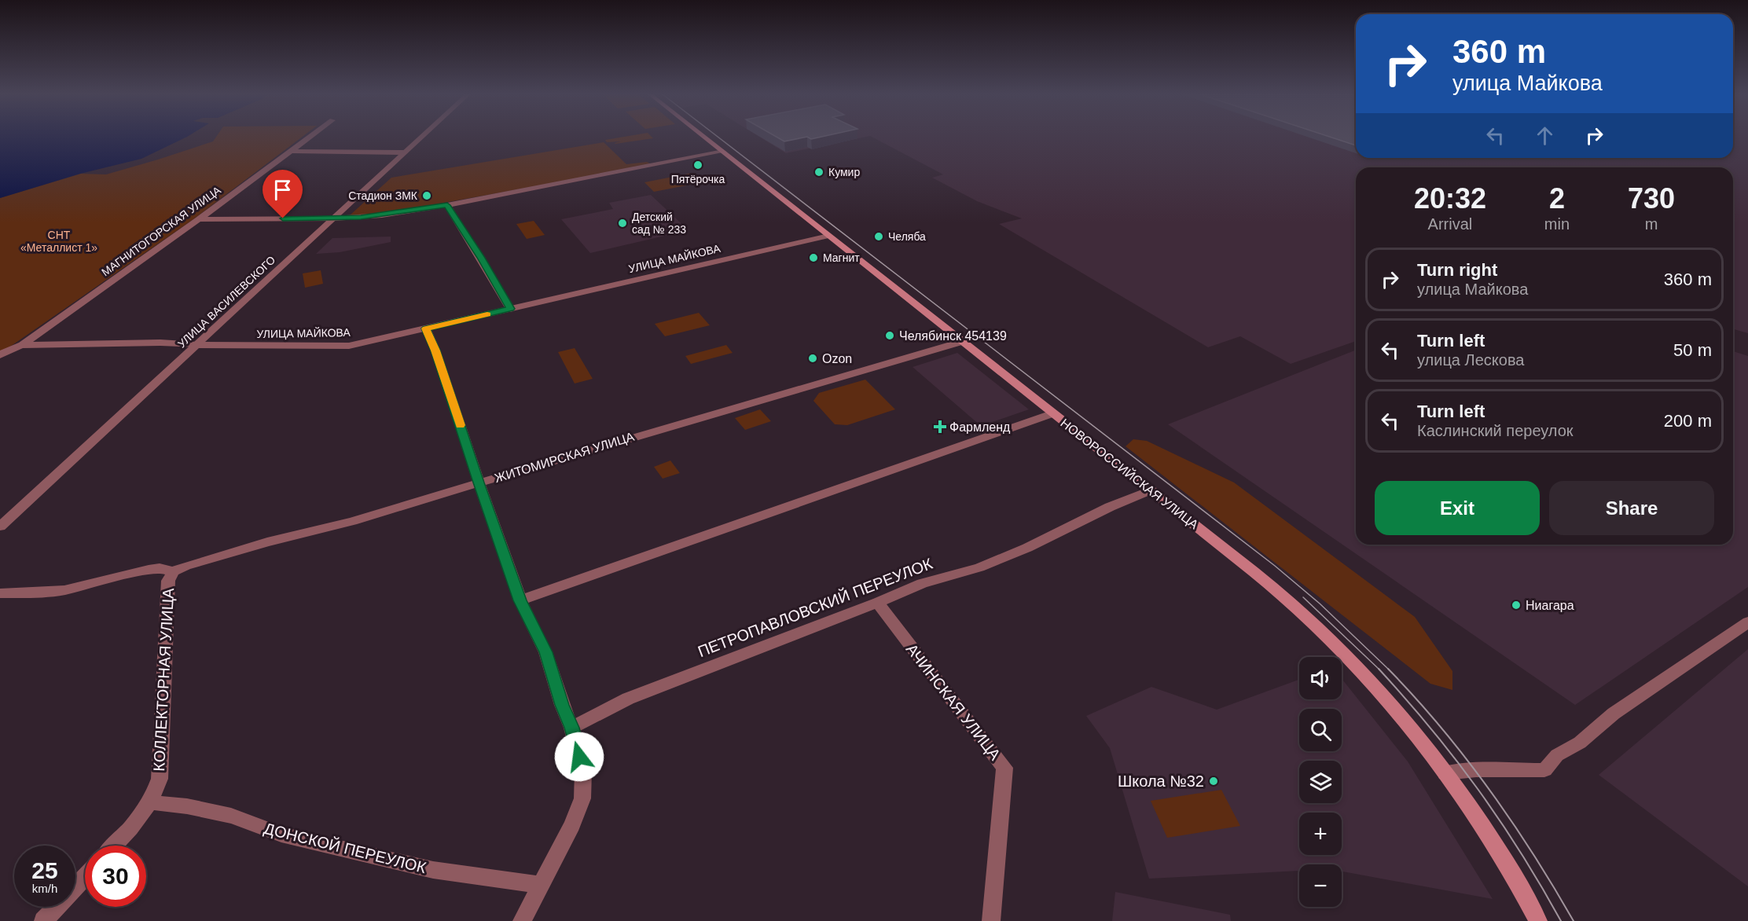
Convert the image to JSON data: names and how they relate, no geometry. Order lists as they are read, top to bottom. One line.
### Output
{"streets":{"main road":["НОВОРОССИЙСКАЯ УЛИЦА"],"street":["МАГНИТОГОРСКАЯ УЛИЦА","УЛИЦА МАЙКОВА","УЛИЦА ВАСИЛЕВСКОГО","ЖИТОМИРСКАЯ УЛИЦА","ПЕТРОПАВЛОВСКИЙ ПЕРЕУЛОК","КОЛЛЕКТОРНАЯ УЛИЦА","АЧИНСКАЯ УЛИЦА","ДОНСКОЙ ПЕРЕУЛОК"]},"crossings":[["МАГНИТОГОРСКАЯ УЛИЦА","УЛИЦА МАЙКОВА"],["УЛИЦА МАЙКОВА","УЛИЦА ВАСИЛЕВСКОГО"],["УЛИЦА МАЙКОВА","НОВОРОССИЙСКАЯ УЛИЦА"],["ЖИТОМИРСКАЯ УЛИЦА","НОВОРОССИЙСКАЯ УЛИЦА"],["ЖИТОМИРСКАЯ УЛИЦА","КОЛЛЕКТОРНАЯ УЛИЦА"],["НОВОРОССИЙСКАЯ УЛИЦА","ПЕТРОПАВЛОВСКИЙ ПЕРЕУЛОК"],["ПЕТРОПАВЛОВСКИЙ ПЕРЕУЛОК","АЧИНСКАЯ УЛИЦА"],["КОЛЛЕКТОРНАЯ УЛИЦА","ДОНСКОЙ ПЕРЕУЛОК"]],"parks":["СНТ «Металлист 1»"],"places":{"other":["Пятёрочка","Кумир","Стадион ЗМК","Детский сад № 233","Челяба","Магнит","Челябинск 454139","Ozon","Ниагара","Школа №32"],"health":["Фармленд"]},"page":{"turn":["360 m","улица Майкова"],"eta":["20:32","Arrival","2","min","730","m"],"list":[{"name":"Turn right","note":"улица Майкова","value":"360 m"},{"name":"Turn left","note":"улица Лескова","value":"50 m"},{"name":"Turn left","note":"Каслинский переулок","value":"200 m"}],"buttons":["Exit","Share"],"map_buttons":["+","−"],"speed":"25 km/h","limit":"30"}}
